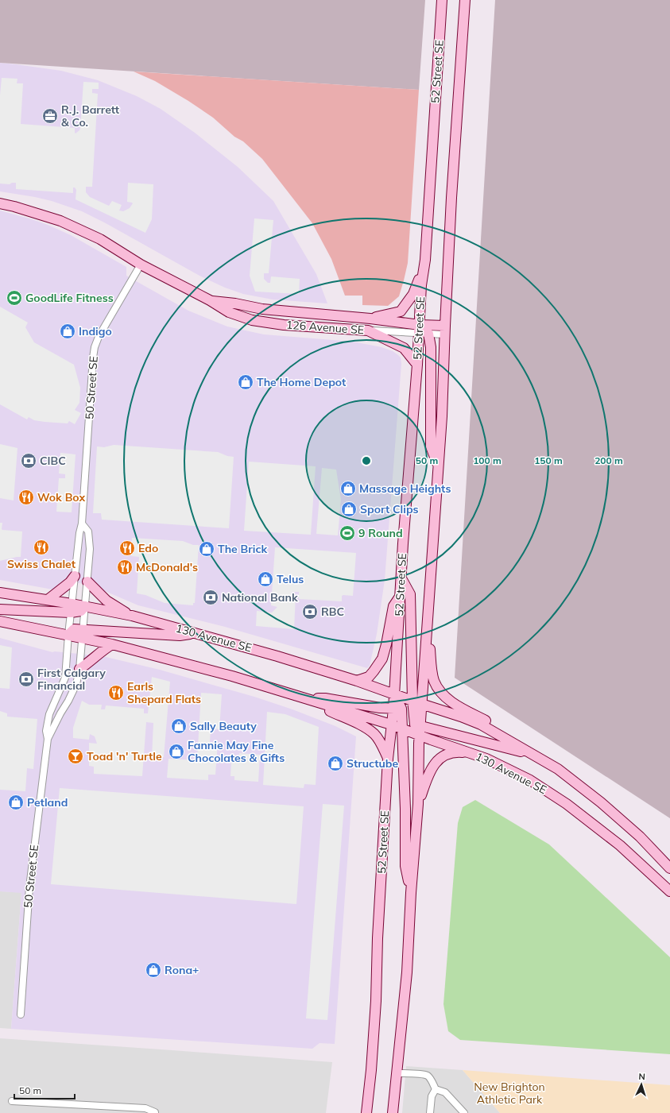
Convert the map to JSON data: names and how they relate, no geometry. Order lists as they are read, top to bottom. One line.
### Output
{"streets":{"main road":["52 Street SE","126 Avenue SE","130 Avenue SE"],"street":["50 Street SE"]},"crossings":[["52 Street SE","126 Avenue SE"],["52 Street SE","130 Avenue SE"],["126 Avenue SE","50 Street SE"],["50 Street SE","130 Avenue SE"]],"parks":["New Brighton Athletic Park"],"places":{"office":["R.J. Barrett & Co."],"sports":["GoodLife Fitness","9 Round"],"shop":["Indigo","The Home Depot","Massage Heights","Sport Clips","The Brick","Telus","Sally Beauty","Fannie May Fine Chocolates & Gifts","Structube","Petland","Rona+"],"bank":["CIBC","National Bank","RBC","First Calgary Financial"],"restaurant":["Wok Box","Swiss Chalet","Edo","McDonald's","Earls Shepard Flats"],"bar":["Toad 'n' Turtle"]},"scale_bar":"50 m","north":"top","rings":["50 m","100 m","150 m","200 m"]}
